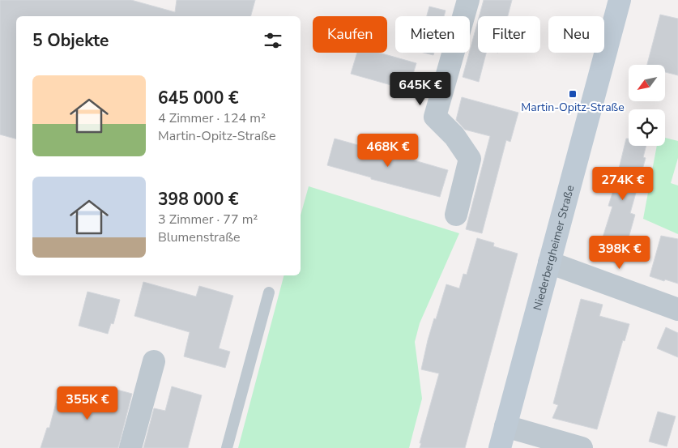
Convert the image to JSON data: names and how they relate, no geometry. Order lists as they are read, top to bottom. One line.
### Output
{"streets":{"main road":["Niederbergheimer Straße"]},"places":{"transit":["Martin-Opitz-Straße"]},"north":"bottom left","page":{"chip":["Kaufen","Mieten","Filter","Neu"],"heading":"5 Objekte","list":[{"name":"645 000 €","note":"4 Zimmer · 124 m² · Martin-Opitz-Straße"},{"name":"398 000 €","note":"3 Zimmer · 77 m² · Blumenstraße"}],"price":["645K €","468K €","274K €","398K €","355K €"]}}
